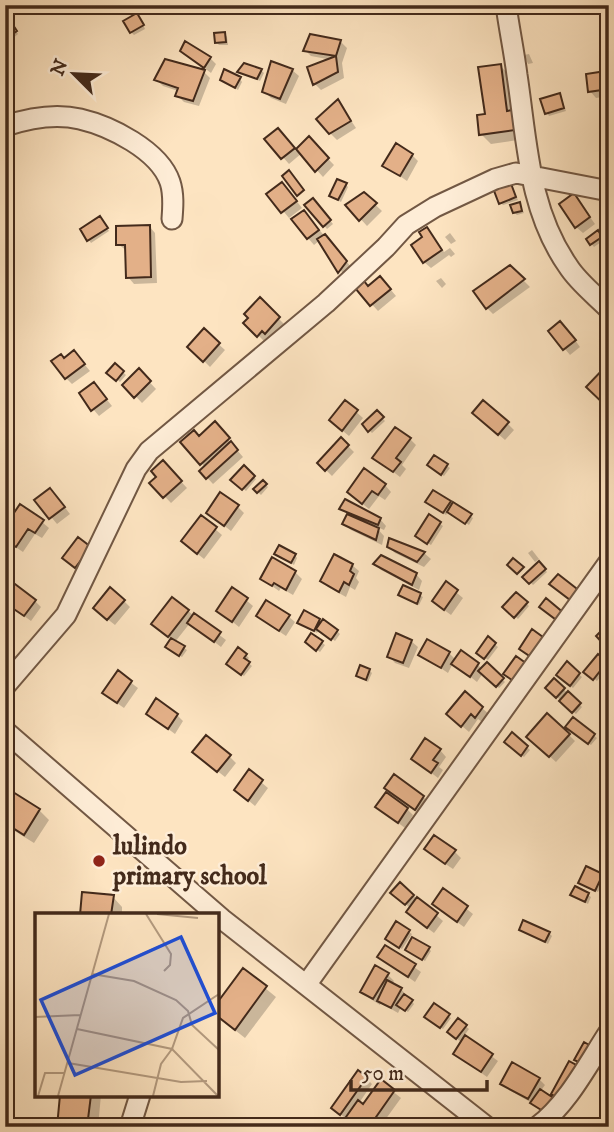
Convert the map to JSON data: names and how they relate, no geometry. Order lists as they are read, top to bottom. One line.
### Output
{"places":["lulindo primary school"],"scale_bar":"50 m","north":"top left"}
